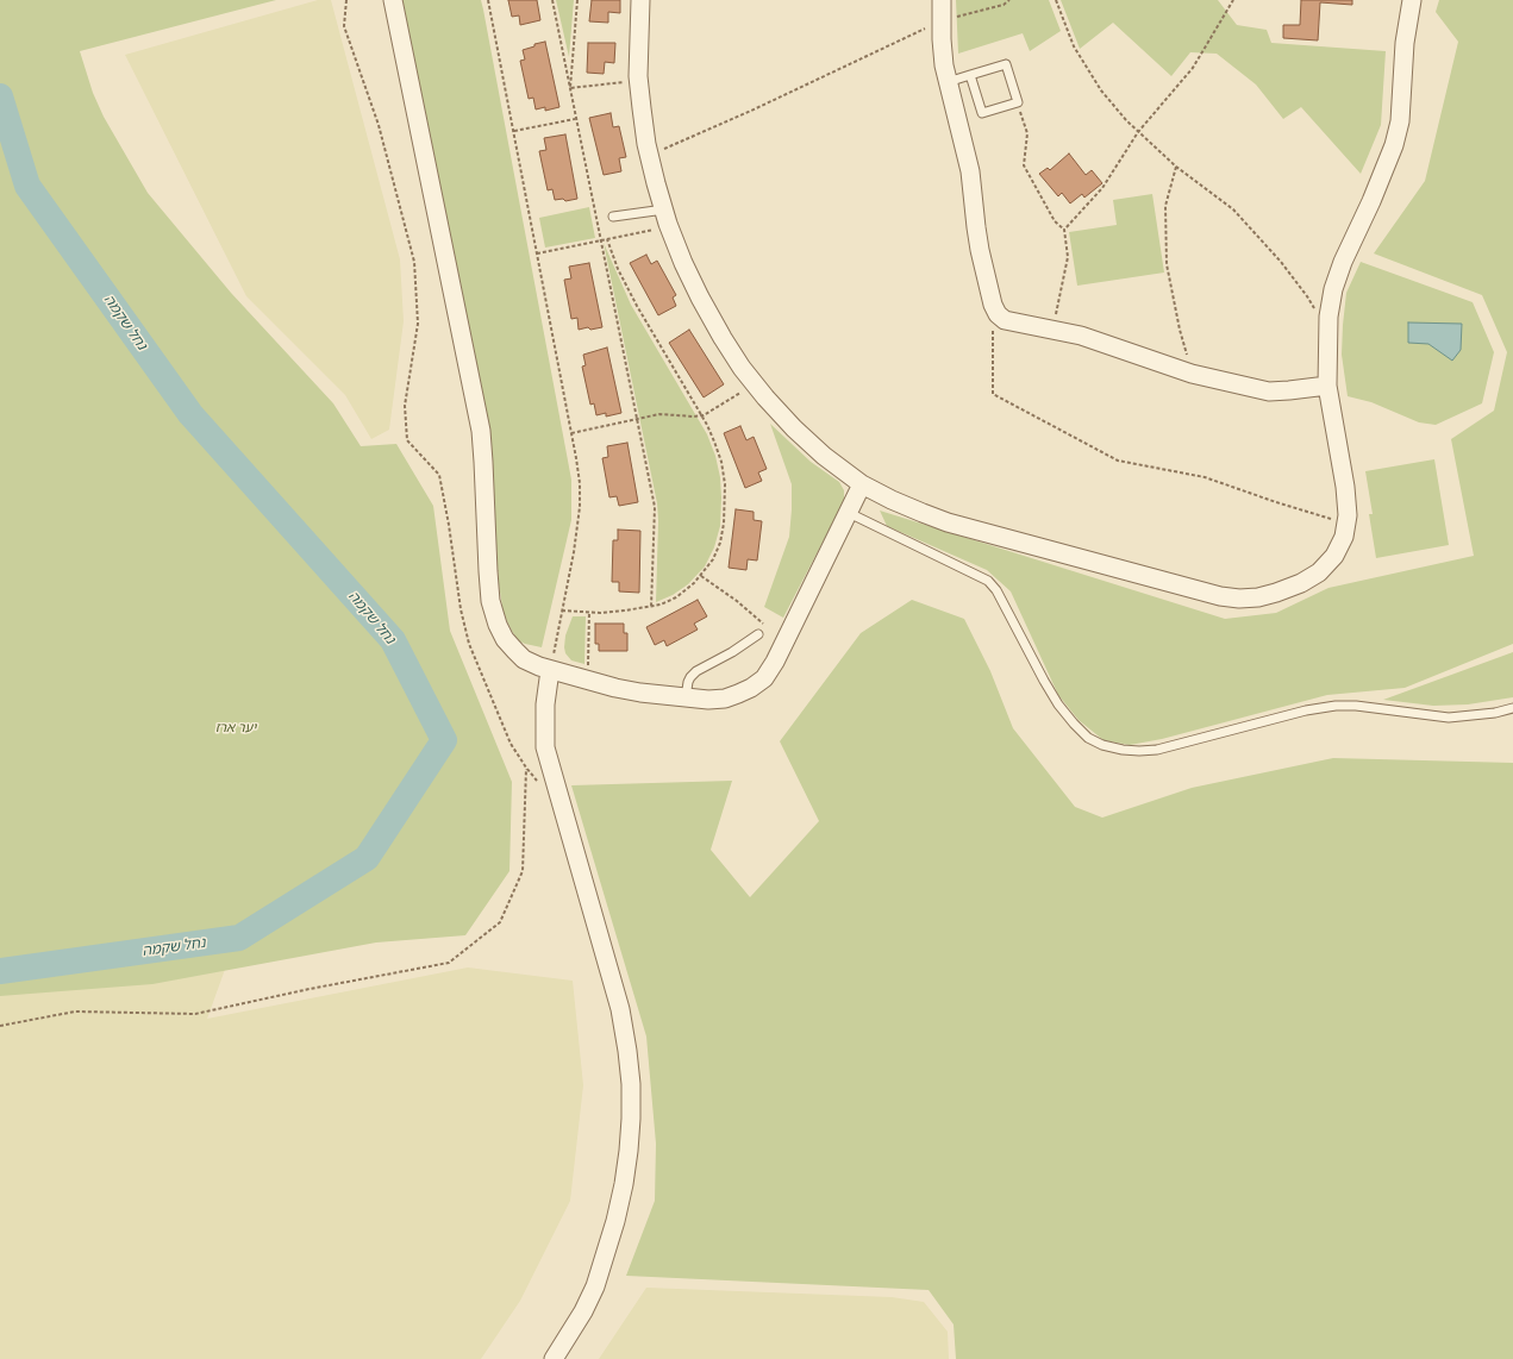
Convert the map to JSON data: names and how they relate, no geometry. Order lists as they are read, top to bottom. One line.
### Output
{"water":["נחל שקמה"],"parks":["יער ארז"]}
